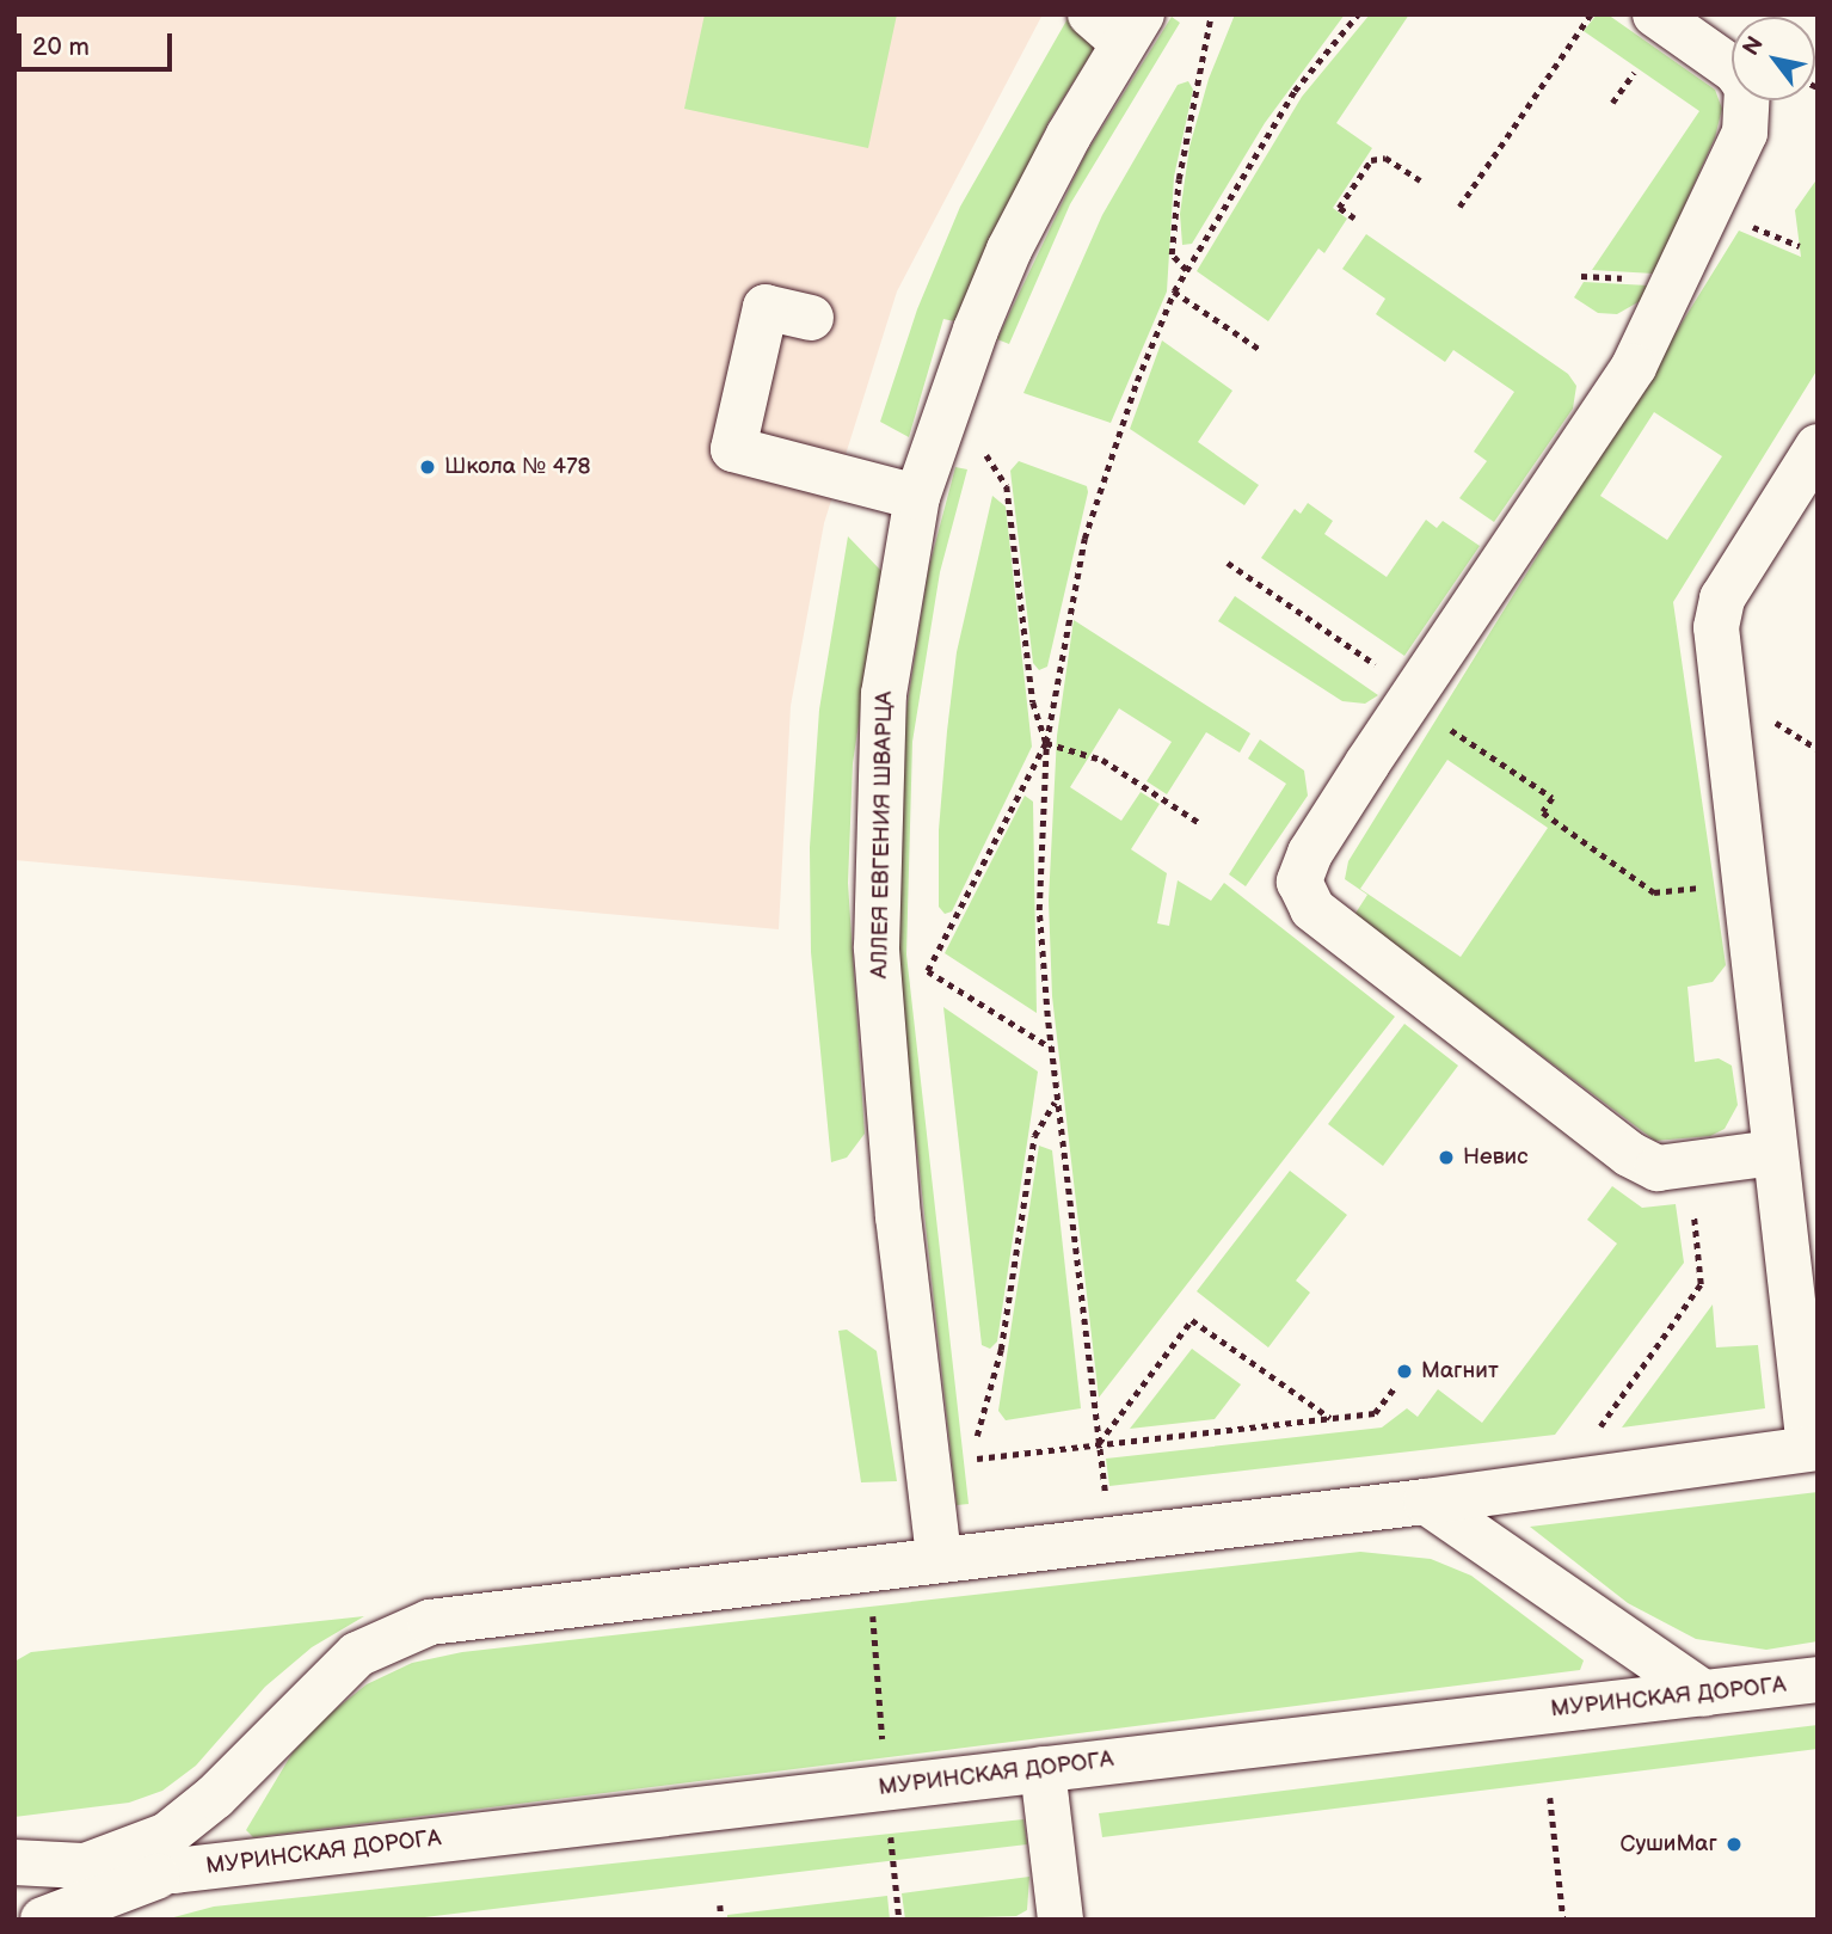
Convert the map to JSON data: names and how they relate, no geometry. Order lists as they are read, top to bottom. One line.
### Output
{"streets":{"street":["АЛЛЕЯ ЕВГЕНИЯ ШВАРЦА","МУРИНСКАЯ ДОРОГА"]},"places":["Школа № 478","Невис","Магнит","СушиМаг"],"scale_bar":"20 m","north":"top left"}
